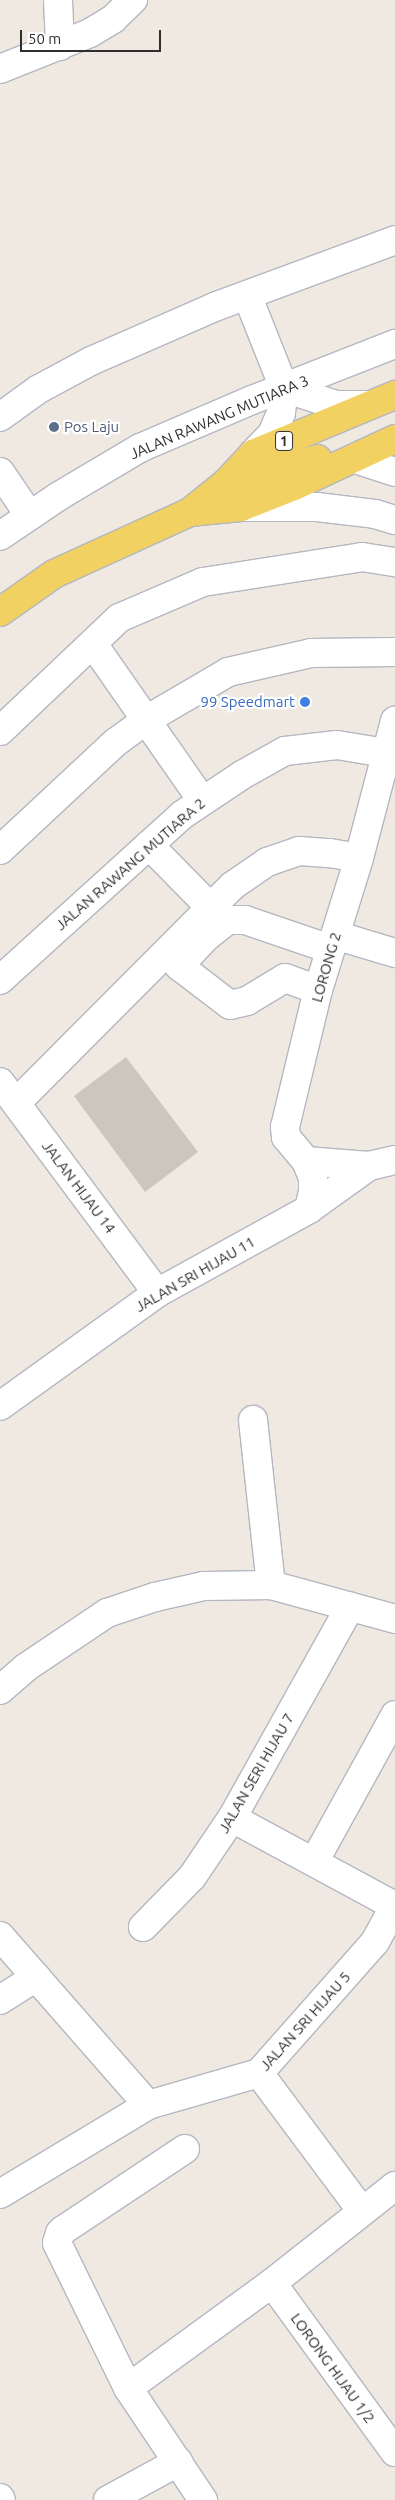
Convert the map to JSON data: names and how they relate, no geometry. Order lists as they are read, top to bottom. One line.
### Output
{"streets":{"main road":["1"],"street":["JALAN RAWANG MUTIARA 3","JALAN RAWANG MUTIARA 2","LORONG 2","JALAN HIJAU 14","JALAN SRI HIJAU 11","JALAN SERI HIJAU 7","JALAN SRI HIJAU 5","LORONG HIJAU 1/2"]},"crossings":[["JALAN RAWANG MUTIARA 2","LORONG 2"],["LORONG 2","JALAN SRI HIJAU 11"],["JALAN HIJAU 14","JALAN SRI HIJAU 11"]],"places":["Pos Laju","99 Speedmart"],"scale_bar":"50 m"}
